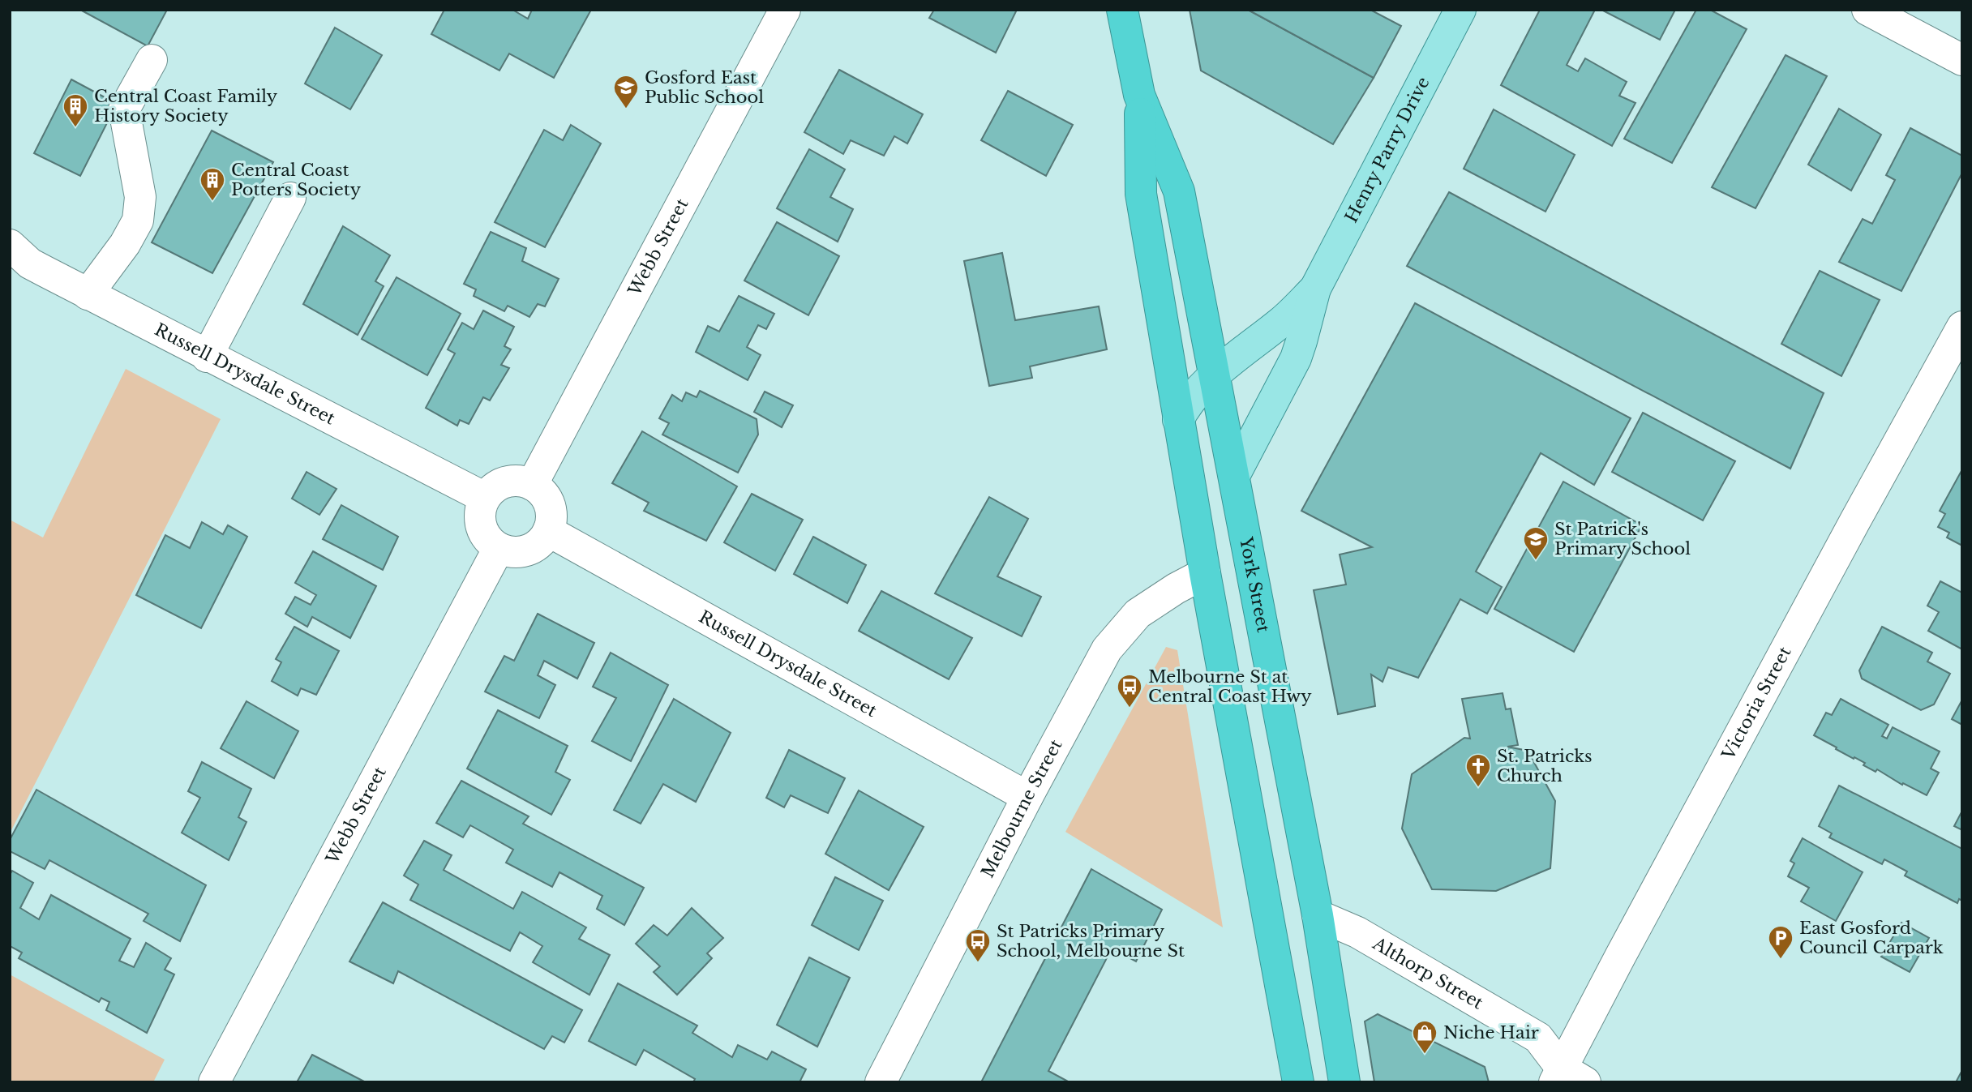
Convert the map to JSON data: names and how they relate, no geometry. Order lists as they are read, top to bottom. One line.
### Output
{"streets":{"highway":["York Street"],"main road":["Henry Parry Drive"],"street":["Webb Street","Russell Drysdale Street","Victoria Street","Melbourne Street","Althorp Street"]},"crossings":[["Henry Parry Drive","York Street"],["Webb Street","Russell Drysdale Street"],["Russell Drysdale Street","Melbourne Street"],["York Street","Melbourne Street"],["York Street","Althorp Street"],["Victoria Street","Althorp Street"]],"places":{"school or university":["Gosford East Public School","St Patrick's Primary School"],"building":["Central Coast Family History Society","Central Coast Potters Society"],"bus stop":["Melbourne St at Central Coast Hwy","St Patricks Primary School, Melbourne St"],"church":["St. Patricks Church"],"parking":["East Gosford Council Carpark"],"shop":["Niche Hair"]}}
